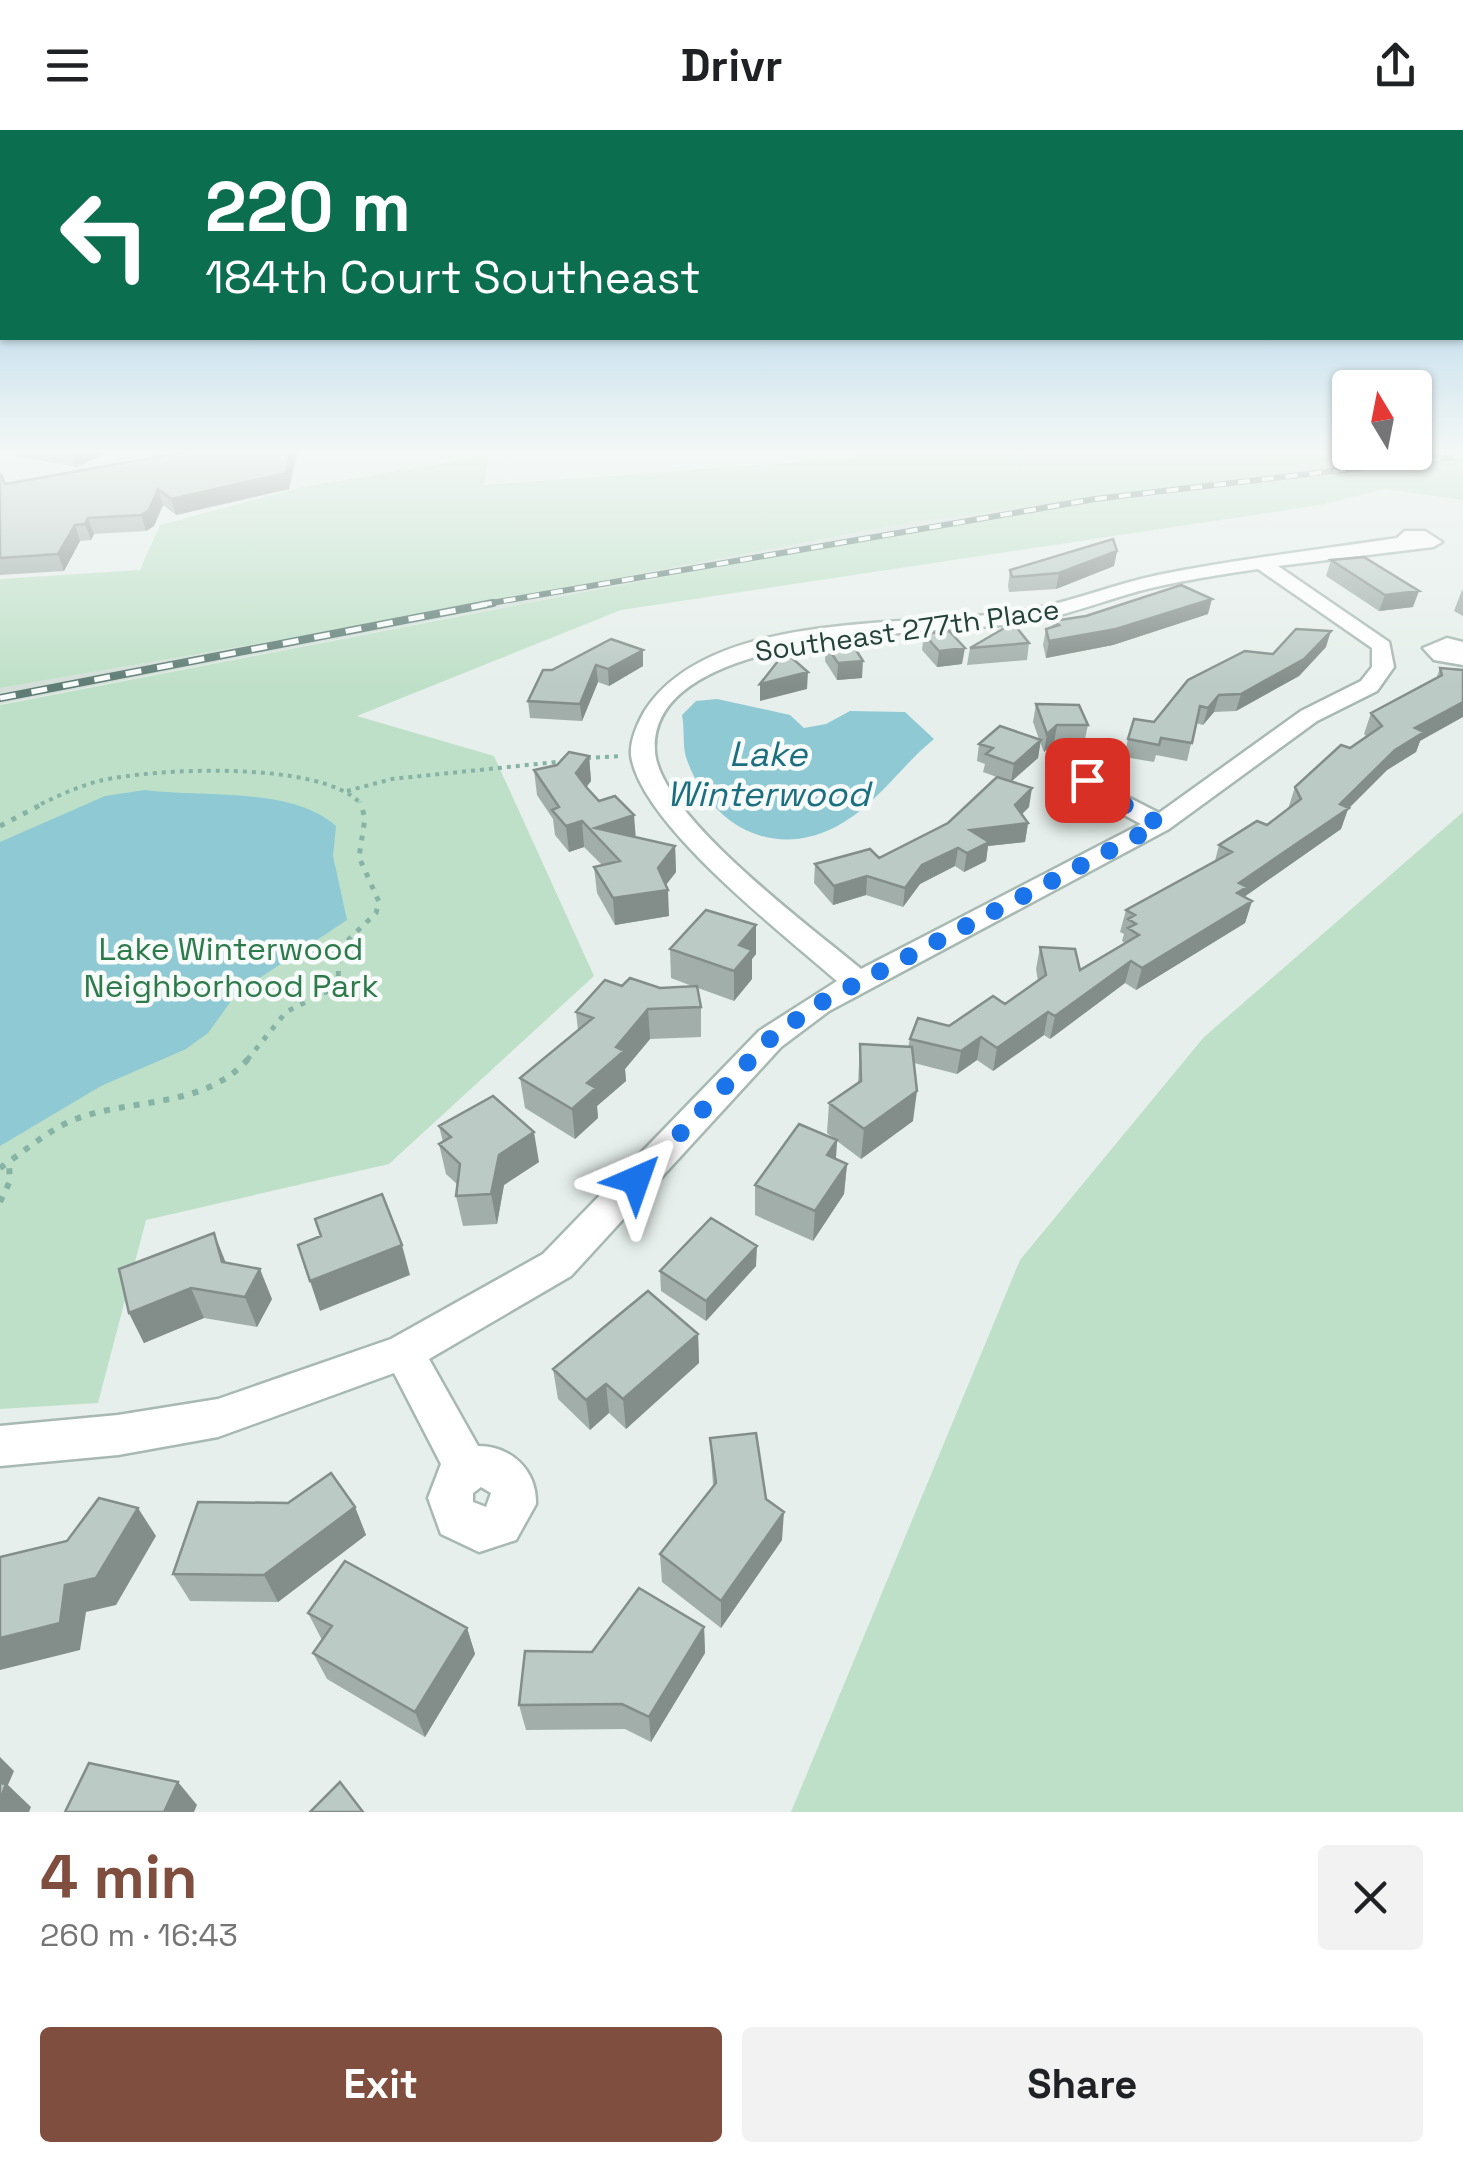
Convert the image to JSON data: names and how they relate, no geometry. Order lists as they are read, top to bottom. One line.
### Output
{"streets":{"street":["Southeast 277th Place"]},"water":["Lake Winterwood"],"parks":["Lake Winterwood Neighborhood Park"],"north":"top","page":{"header":"Drivr","turn":["220 m","184th Court Southeast"],"heading":["4 min","260 m · 16:43"],"buttons":["Exit","Share"]}}
